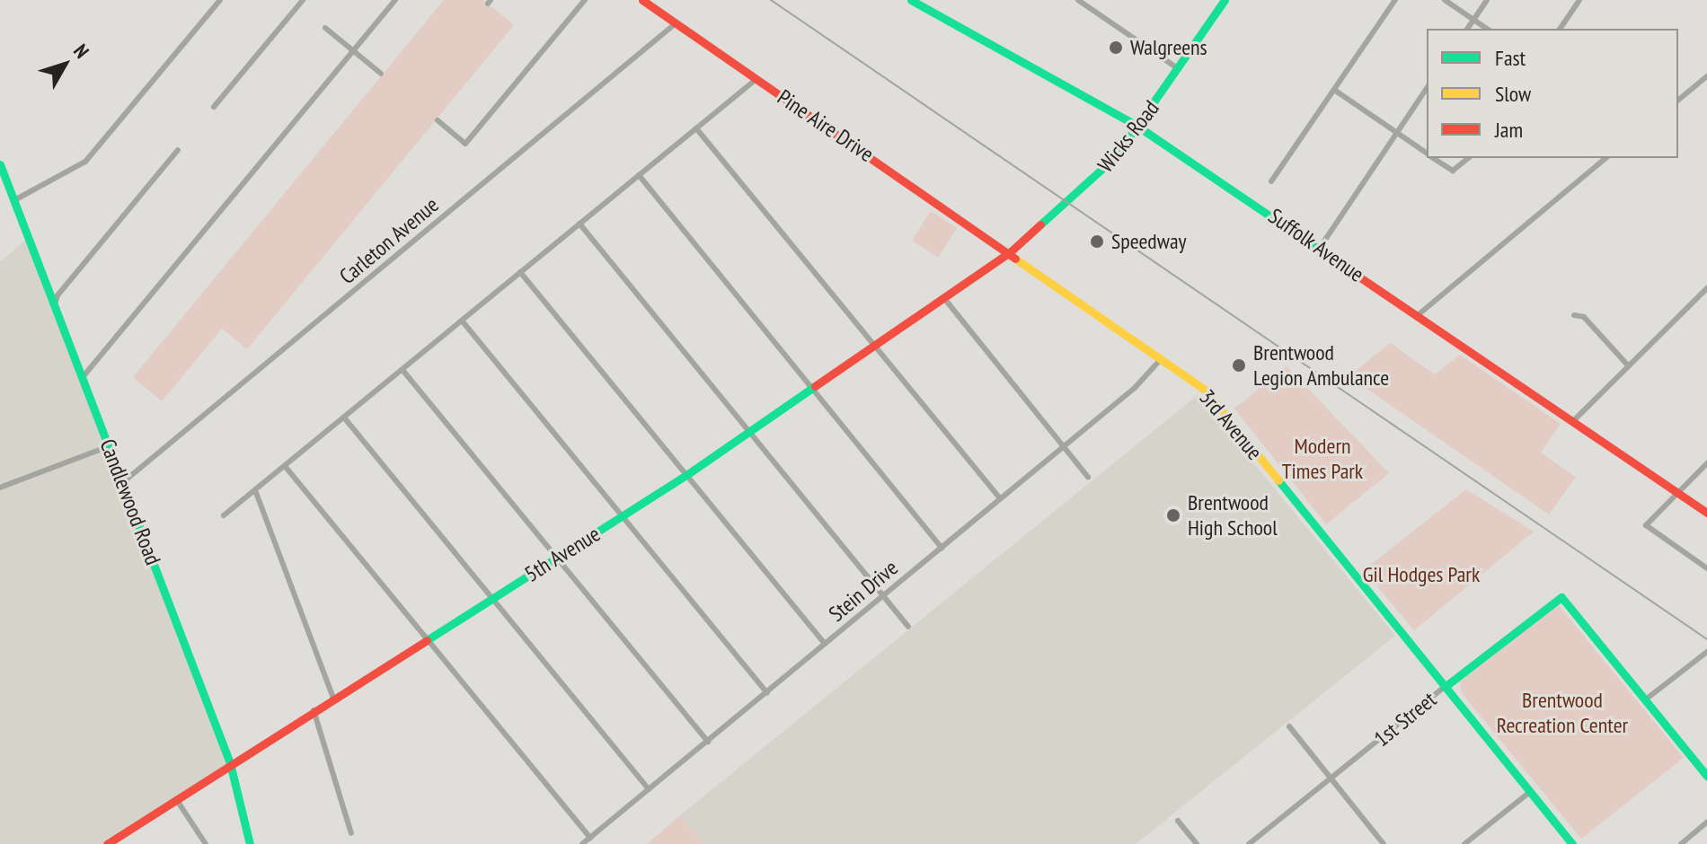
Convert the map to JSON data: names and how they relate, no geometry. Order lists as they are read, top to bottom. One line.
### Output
{"streets":{"street":["Pine Aire Drive","Wicks Road","Carleton Avenue","Suffolk Avenue","3rd Avenue","Candlewood Road","5th Avenue","Stein Drive","1st Street"]},"crossings":[["Pine Aire Drive","Wicks Road"],["Pine Aire Drive","Carleton Avenue"],["Pine Aire Drive","3rd Avenue"],["Pine Aire Drive","5th Avenue"],["Wicks Road","Suffolk Avenue"],["Wicks Road","3rd Avenue"],["Wicks Road","5th Avenue"],["Carleton Avenue","Candlewood Road"],["3rd Avenue","5th Avenue"],["3rd Avenue","Stein Drive"],["3rd Avenue","1st Street"],["Candlewood Road","5th Avenue"]],"parks":["Modern Times Park","Gil Hodges Park","Brentwood Recreation Center"],"places":["Walgreens","Speedway","Brentwood Legion Ambulance","Brentwood High School"],"legend":["Fast","Slow","Jam"],"north":"top right"}
